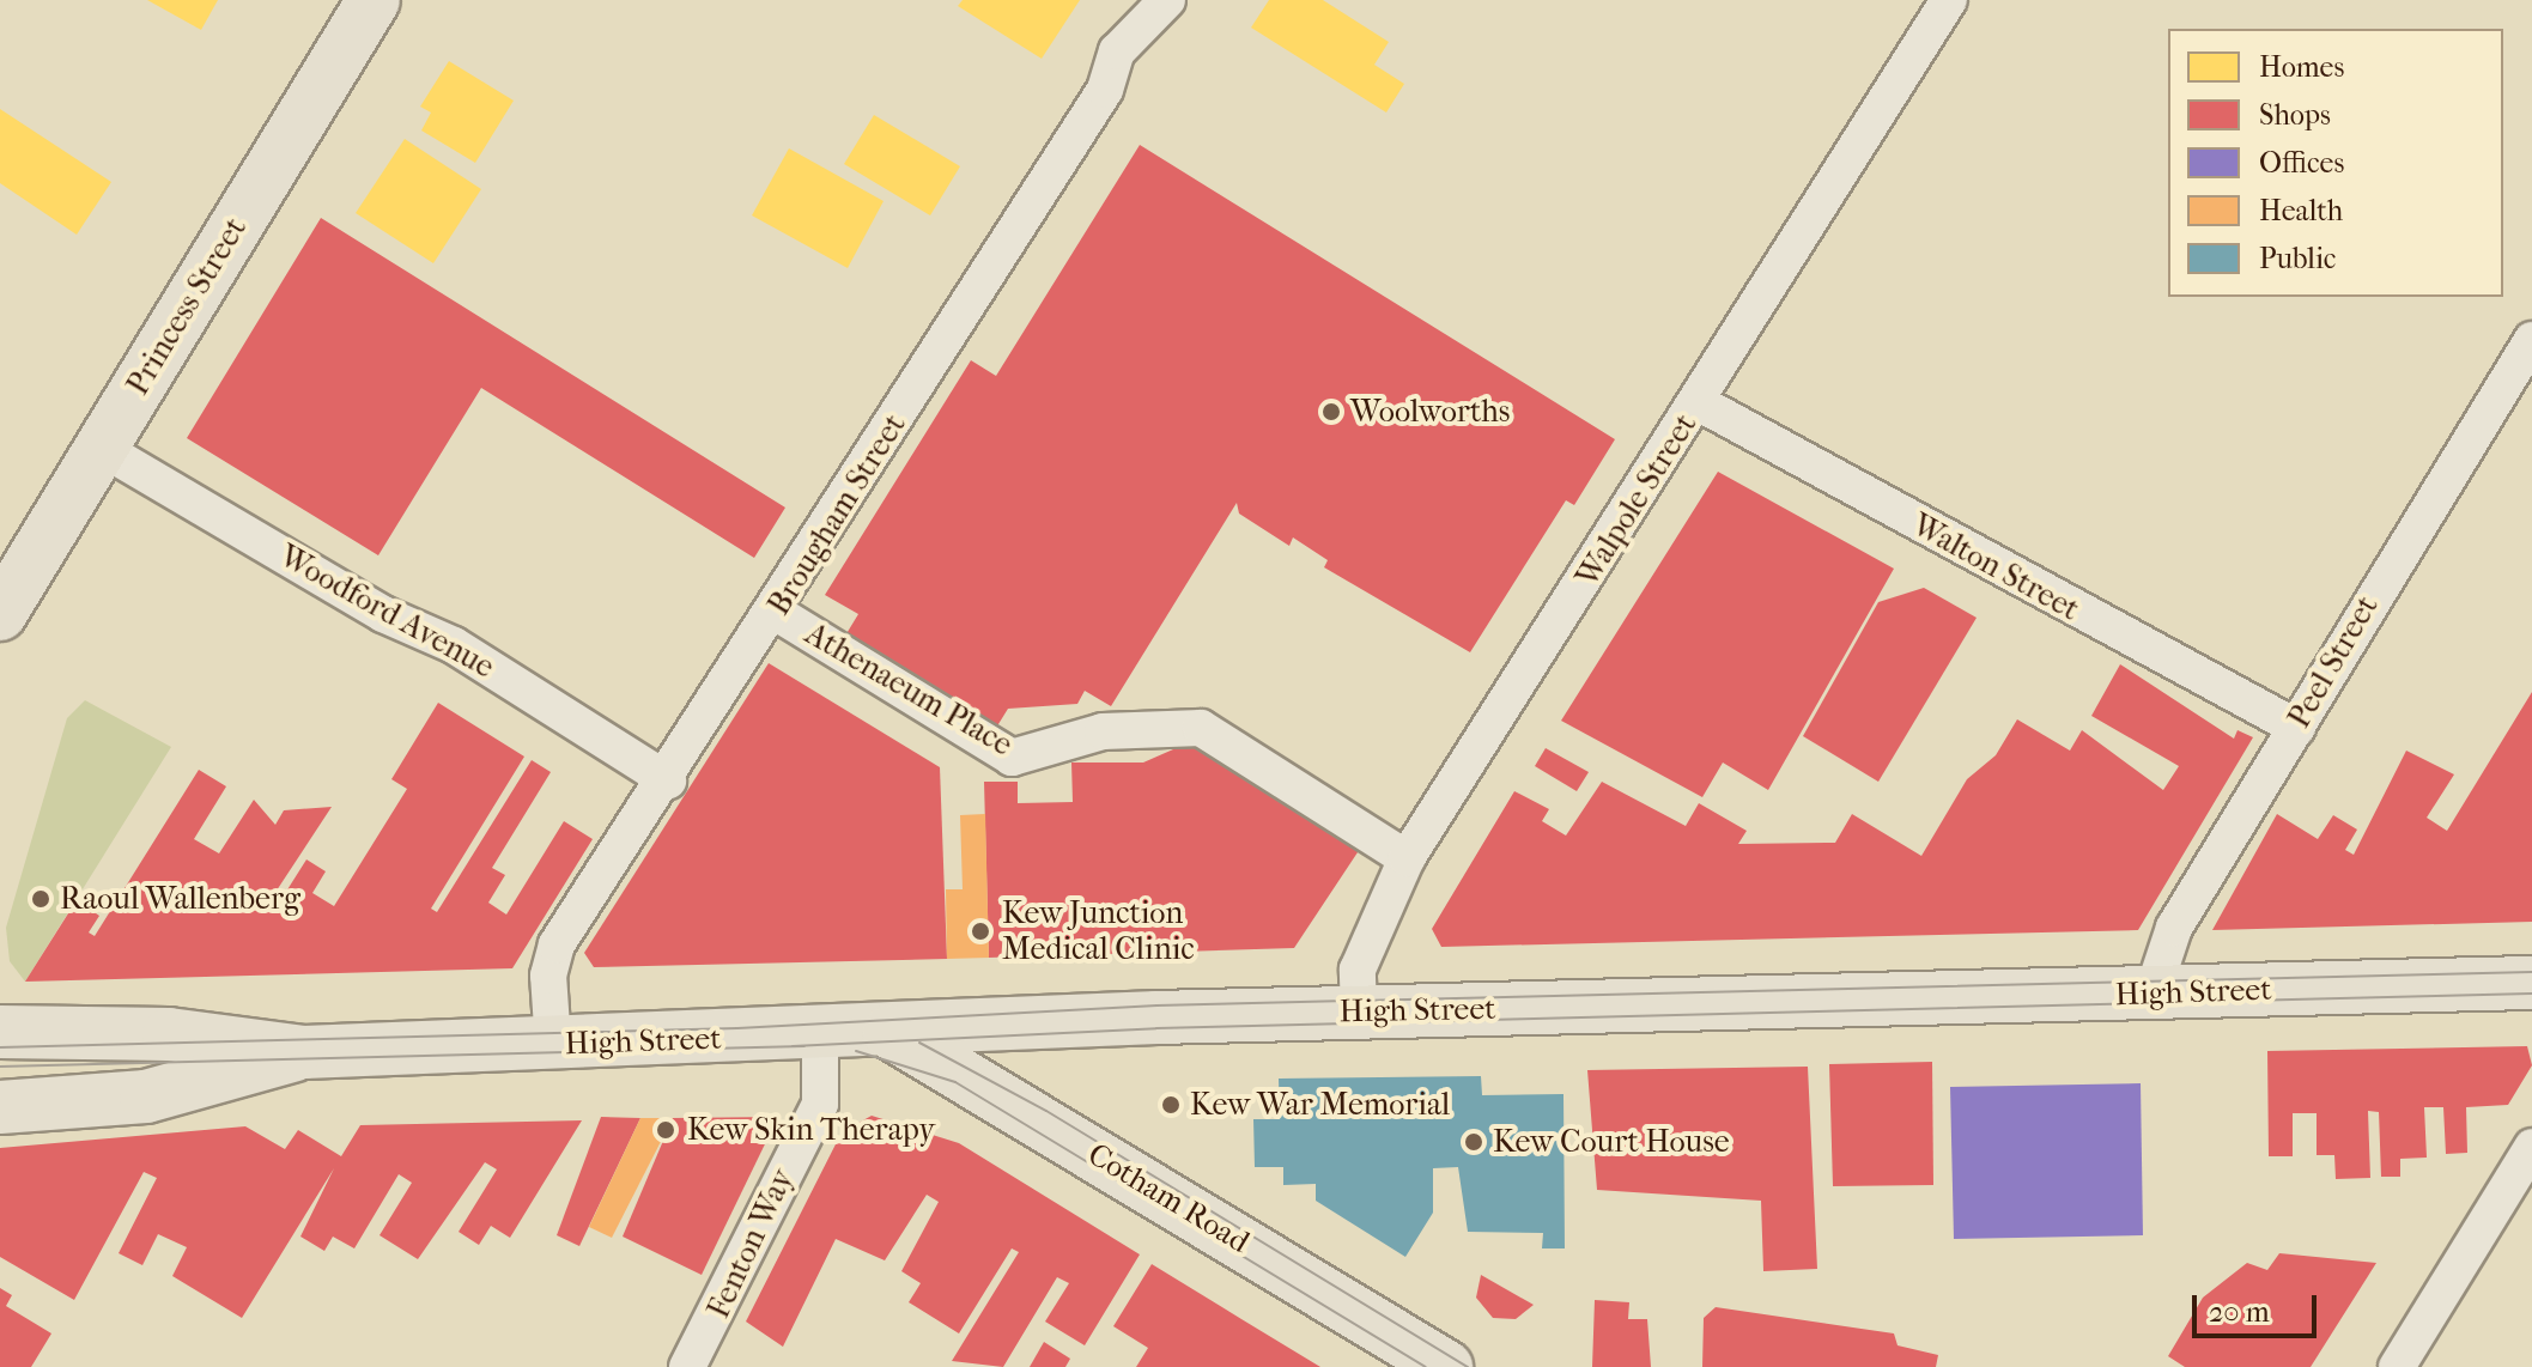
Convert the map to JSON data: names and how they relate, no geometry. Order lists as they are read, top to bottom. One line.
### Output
{"streets":{"main road":["Princess Street","High Street","Cotham Road"],"street":["Walpole Street","Brougham Street","Walton Street","Woodford Avenue","Peel Street","Athenaeum Place","Fenton Way"]},"crossings":[["Princess Street","Woodford Avenue"],["Walpole Street","Walton Street"],["Walpole Street","Athenaeum Place"],["Walpole Street","High Street"],["Brougham Street","Woodford Avenue"],["Brougham Street","Athenaeum Place"],["Brougham Street","High Street"],["Walton Street","Peel Street"],["Peel Street","High Street"],["High Street","Cotham Road"],["High Street","Fenton Way"]],"places":["Woolworths","Raoul Wallenberg","Kew Junction Medical Clinic","Kew War Memorial","Kew Skin Therapy","Kew Court House"],"legend":["Homes","Shops","Offices","Health","Public"],"scale_bar":"20 m"}
